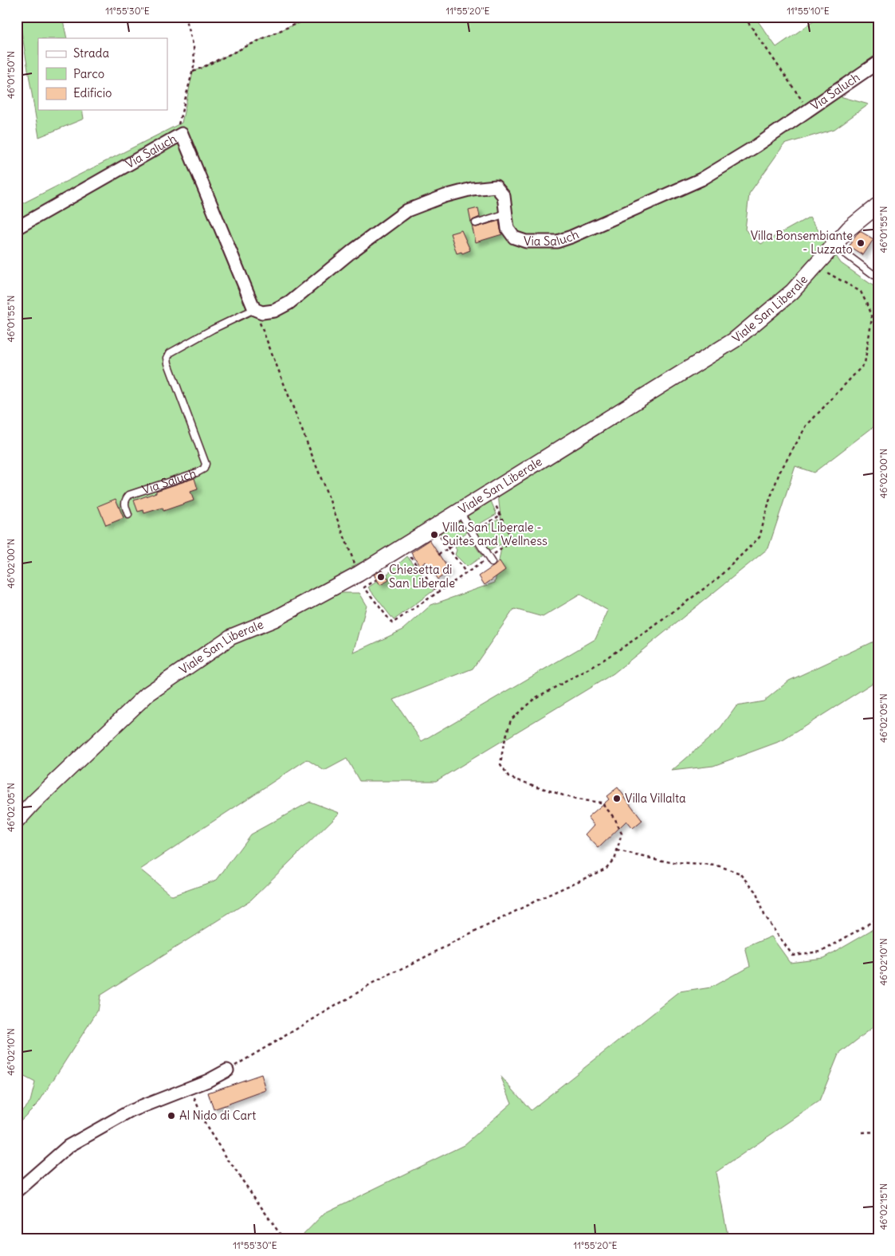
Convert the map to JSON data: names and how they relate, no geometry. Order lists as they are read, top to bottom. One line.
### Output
{"streets":{"street":["Via Saluch","Viale San Liberale"]},"places":["Villa Bonsembiante - Luzzato","Villa San Liberale - Suites and Wellness","Chiesetta di San Liberale","Villa Villalta","Al Nido di Cart"],"legend":["Strada","Parco","Edificio"],"coordinates":["11°55'30\"E","11°55'20\"E","11°55'10\"E","46°01'50\"N","46°01'55\"N","46°02'00\"N","46°02'05\"N","46°02'10\"N","46°02'15\"N"]}
